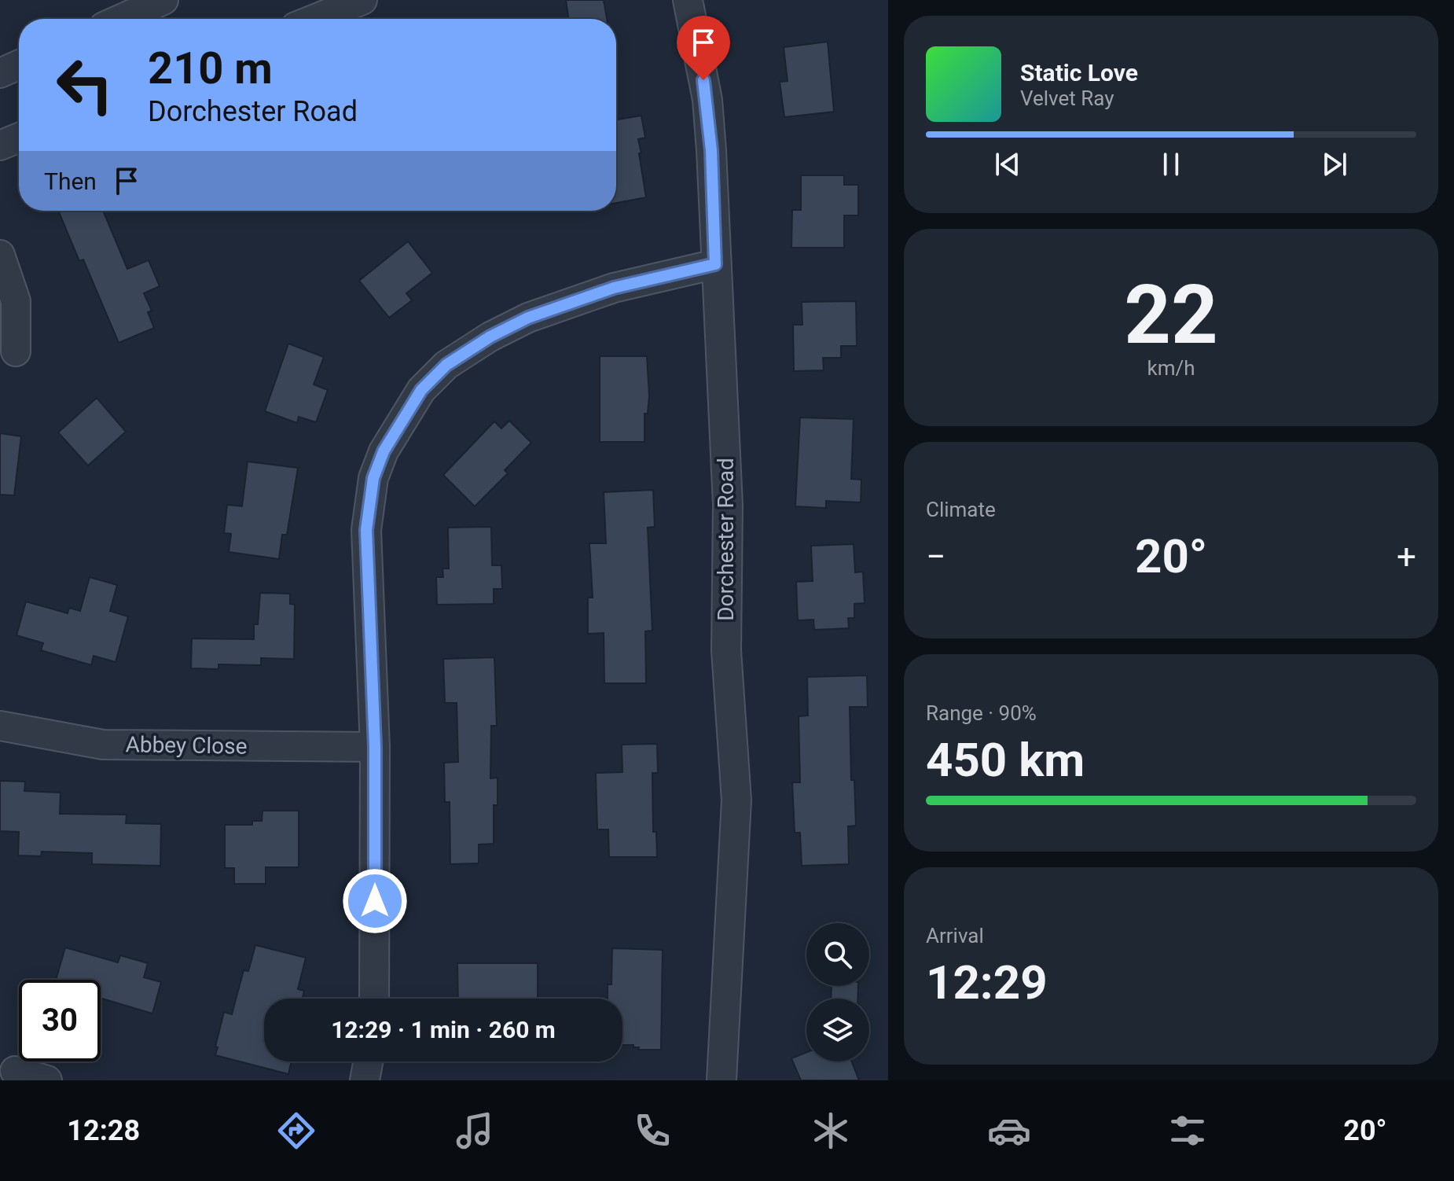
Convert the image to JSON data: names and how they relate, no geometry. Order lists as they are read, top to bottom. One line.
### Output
{"streets":{"street":["Dorchester Road","Abbey Close"]},"page":{"turn":["210 m","Dorchester Road"],"song":["Static Love","Velvet Ray"],"then":"Then","tile":[["22","km/h"],"Climate",["Range · 90%","450 km"],["Arrival","12:29"]],"heat":["−","20°","+"],"limit":"30","trip":"12:29 · 1 min · 260 m","tabs":["12:28","20°"]}}
